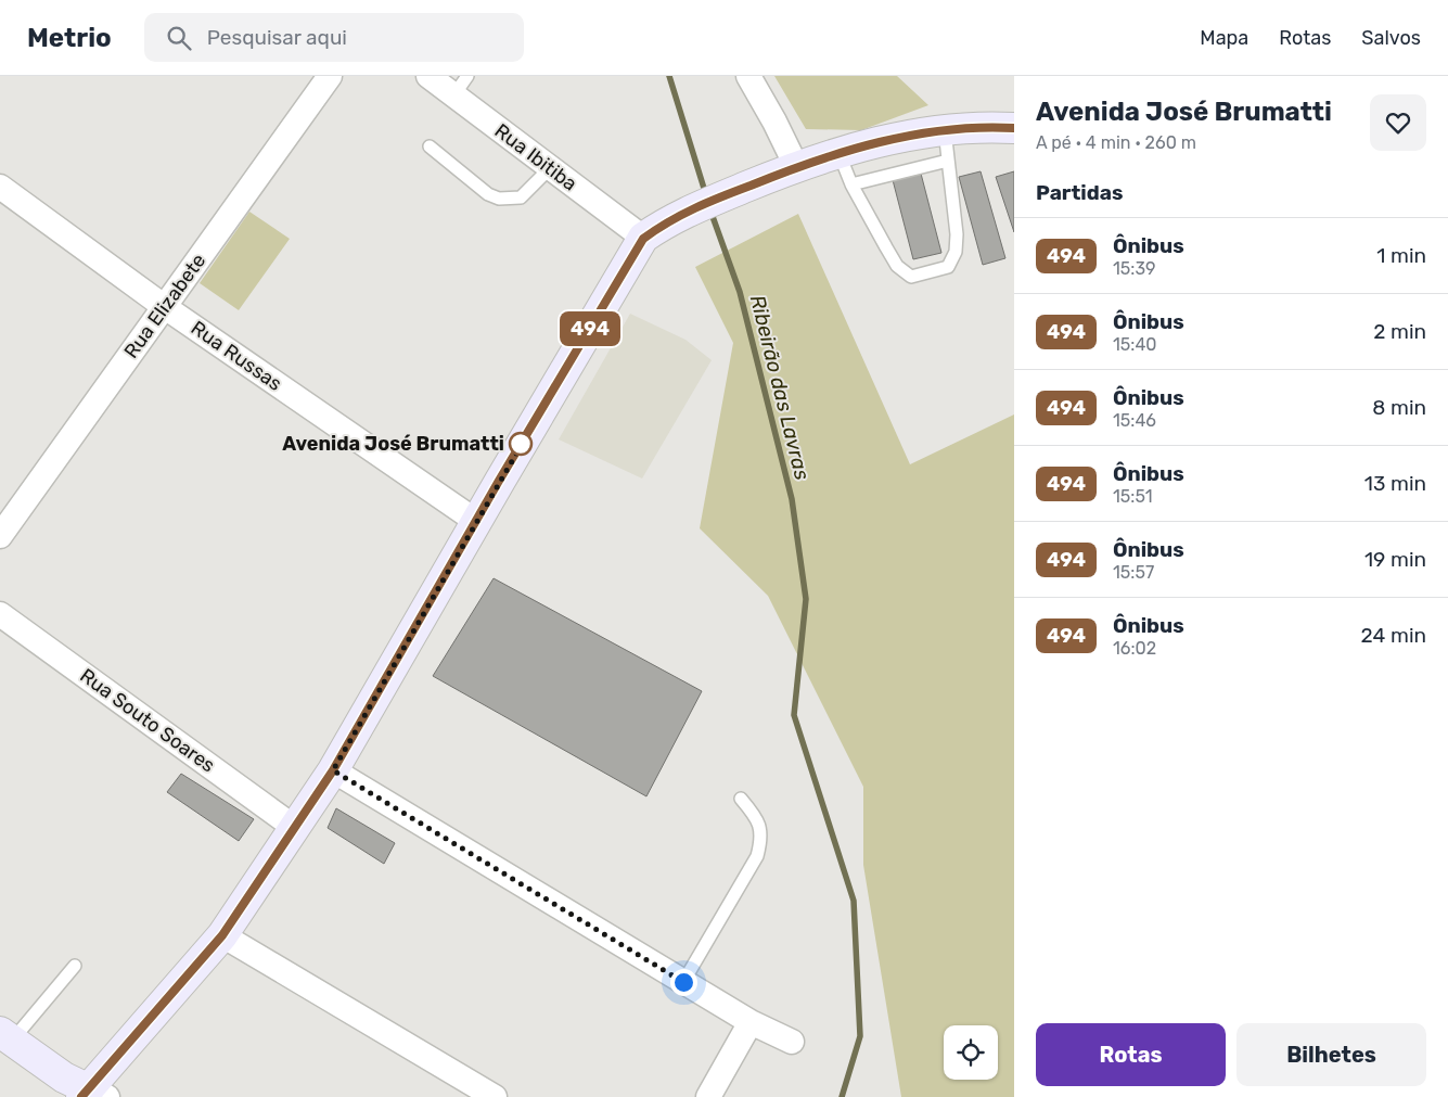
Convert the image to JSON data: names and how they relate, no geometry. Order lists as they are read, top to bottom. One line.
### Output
{"streets":{"street":["Rua Ibitiba","Rua Elizabete","Rua Russas","Rua Souto Soares"]},"crossings":[["Rua Elizabete","Rua Russas"]],"water":["Ribeirão das Lavras"],"places":["Avenida José Brumatti"],"lines":["bus line 494"],"page":{"header":"Metrio","search":"Pesquisar aqui","nav":["Mapa","Rotas","Salvos"],"on_map":"494","heading":[["Avenida José Brumatti","A pé · 4 min · 260 m"],"Partidas"],"list":[{"mark":"494","name":"Ônibus","note":"15:39","value":"1 min"},{"mark":"494","name":"Ônibus","note":"15:40","value":"2 min"},{"mark":"494","name":"Ônibus","note":"15:46","value":"8 min"},{"mark":"494","name":"Ônibus","note":"15:51","value":"13 min"},{"mark":"494","name":"Ônibus","note":"15:57","value":"19 min"},{"mark":"494","name":"Ônibus","note":"16:02","value":"24 min"}],"buttons":["Rotas","Bilhetes"]}}
